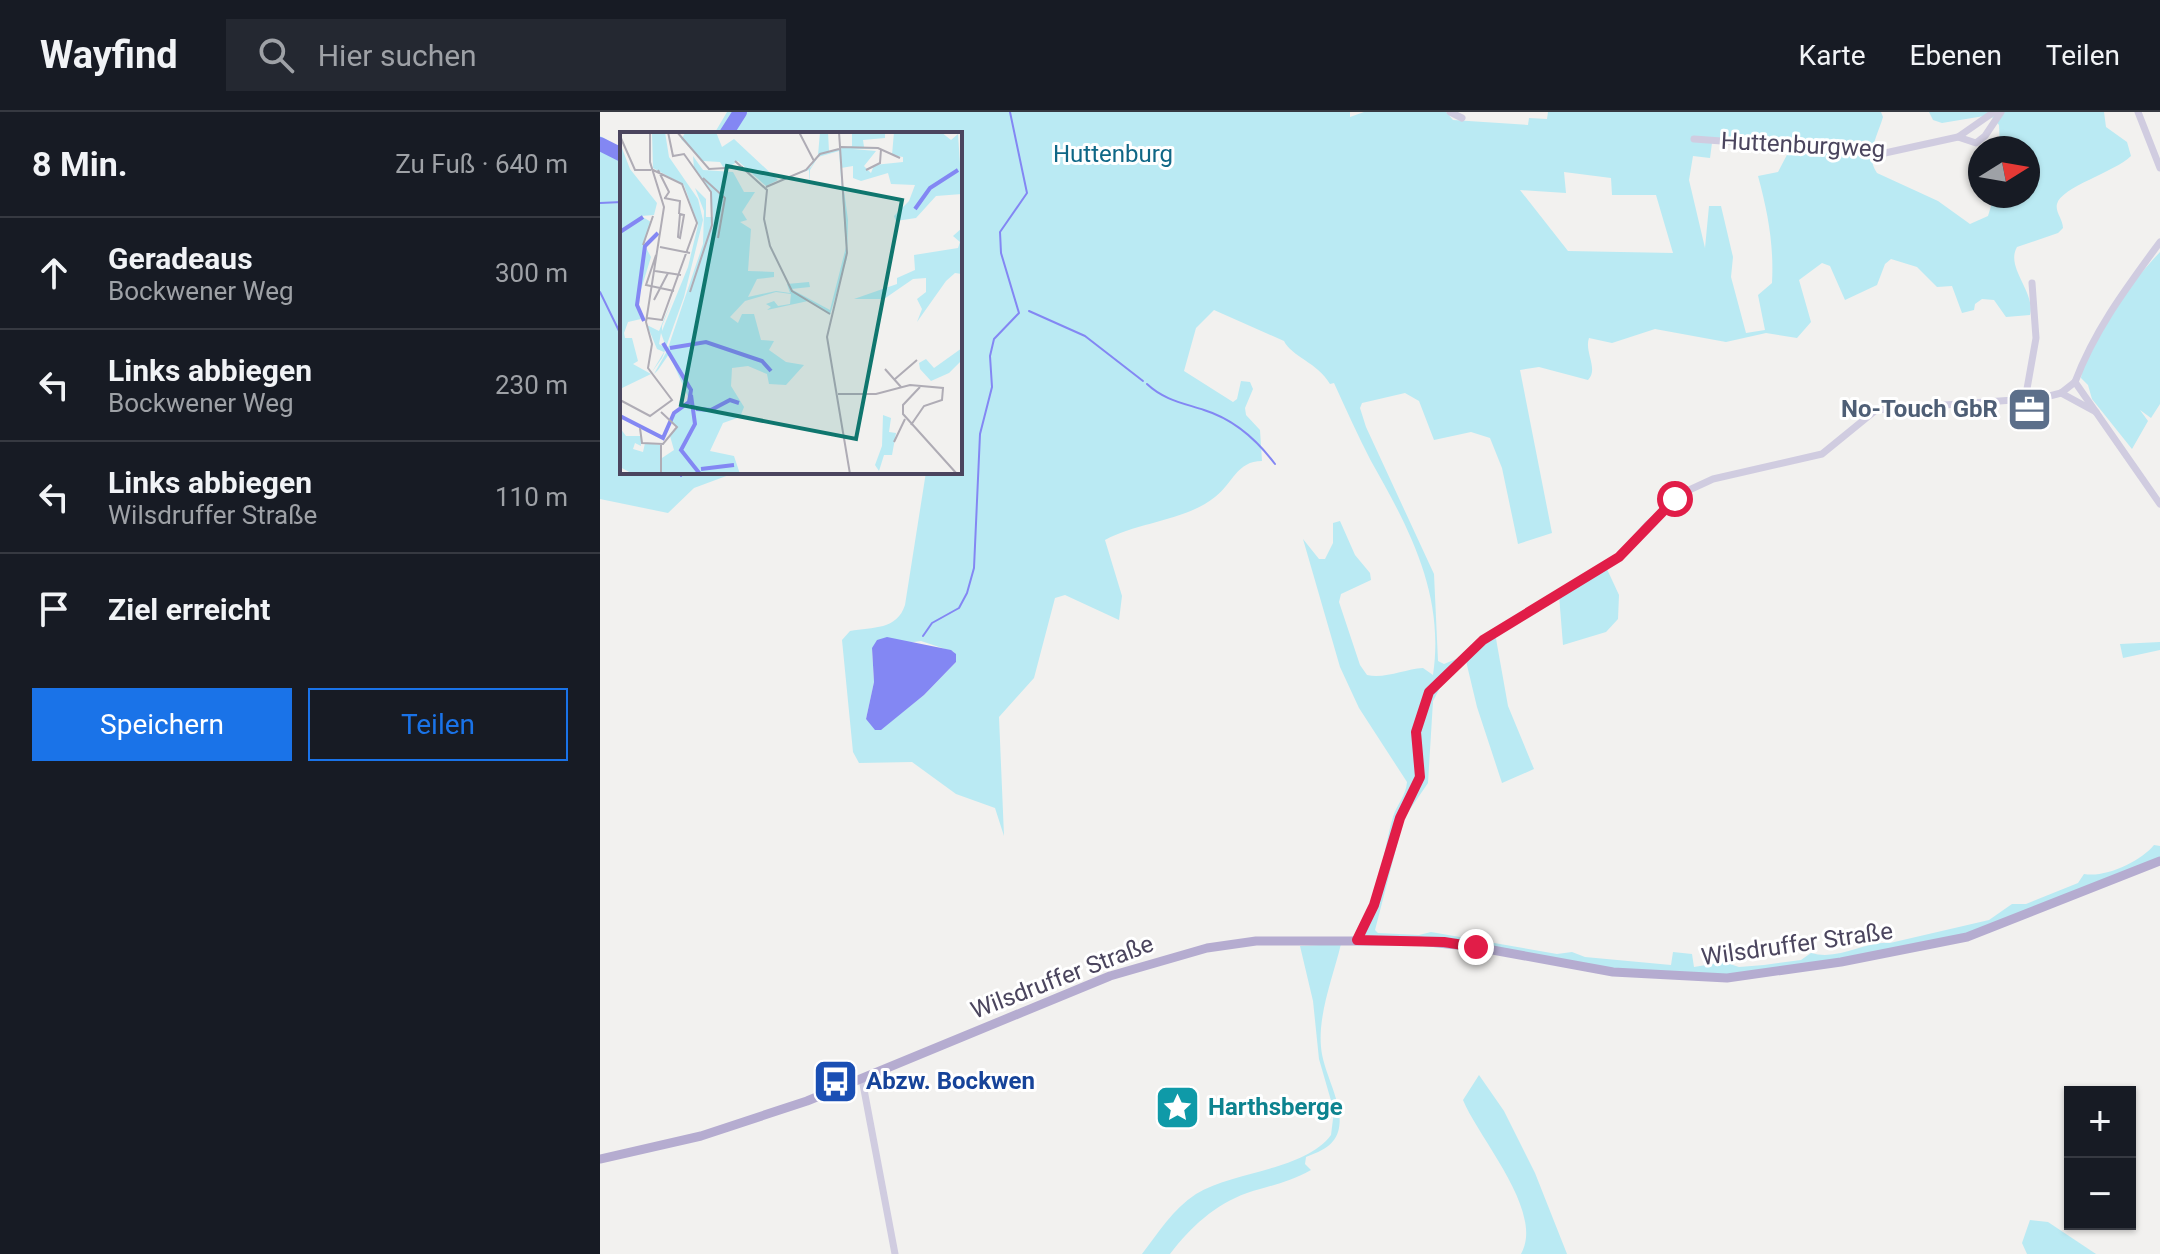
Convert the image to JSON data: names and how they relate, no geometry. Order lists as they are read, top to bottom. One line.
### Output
{"streets":{"main road":["Wilsdruffer Straße"],"street":["Huttenburgweg"]},"parks":["Huttenburg"],"places":{"office":["No-Touch GbR"],"bus stop":["Abzw. Bockwen"],"place":["Harthsberge"]},"north":"right","page":{"header":"Wayfind","search":"Hier suchen","nav":["Karte","Ebenen","Teilen"],"heading":["8 Min.","Zu Fuß · 640 m"],"list":[["Geradeaus","Bockwener Weg","300 m"],["Links abbiegen","Bockwener Weg","230 m"],["Links abbiegen","Wilsdruffer Straße","110 m"],"Ziel erreicht"],"buttons":["Speichern","Teilen"],"map_buttons":["+","−"]}}
